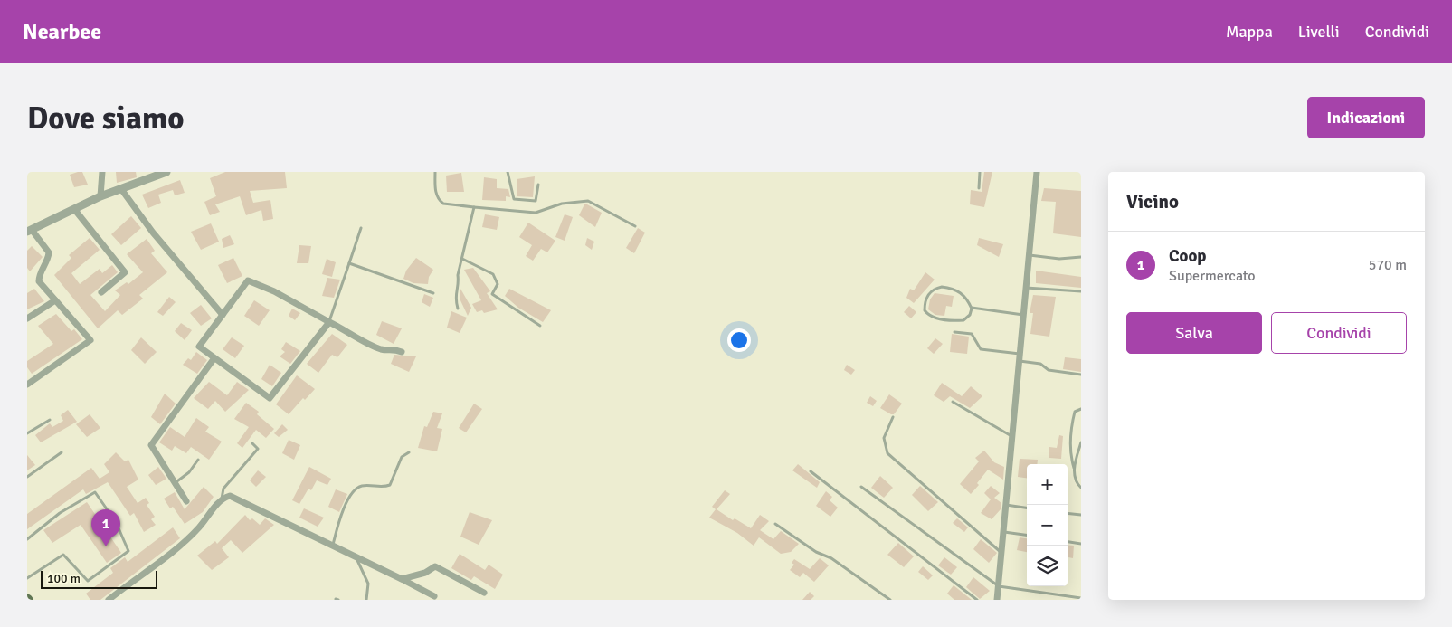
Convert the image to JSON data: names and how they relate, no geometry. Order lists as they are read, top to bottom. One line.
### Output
{"scale_bar":"100 m","page":{"header":"Nearbee","nav":["Mappa","Livelli","Condividi"],"buttons":["Indicazioni",["Salva","Condividi"]],"title":"Dove siamo","heading":"Vicino","list":[{"mark":"1","name":"Coop","note":"Supermercato","value":"570 m"}],"map_buttons":["+","−"],"pins":"1","scale":"100 m"}}
